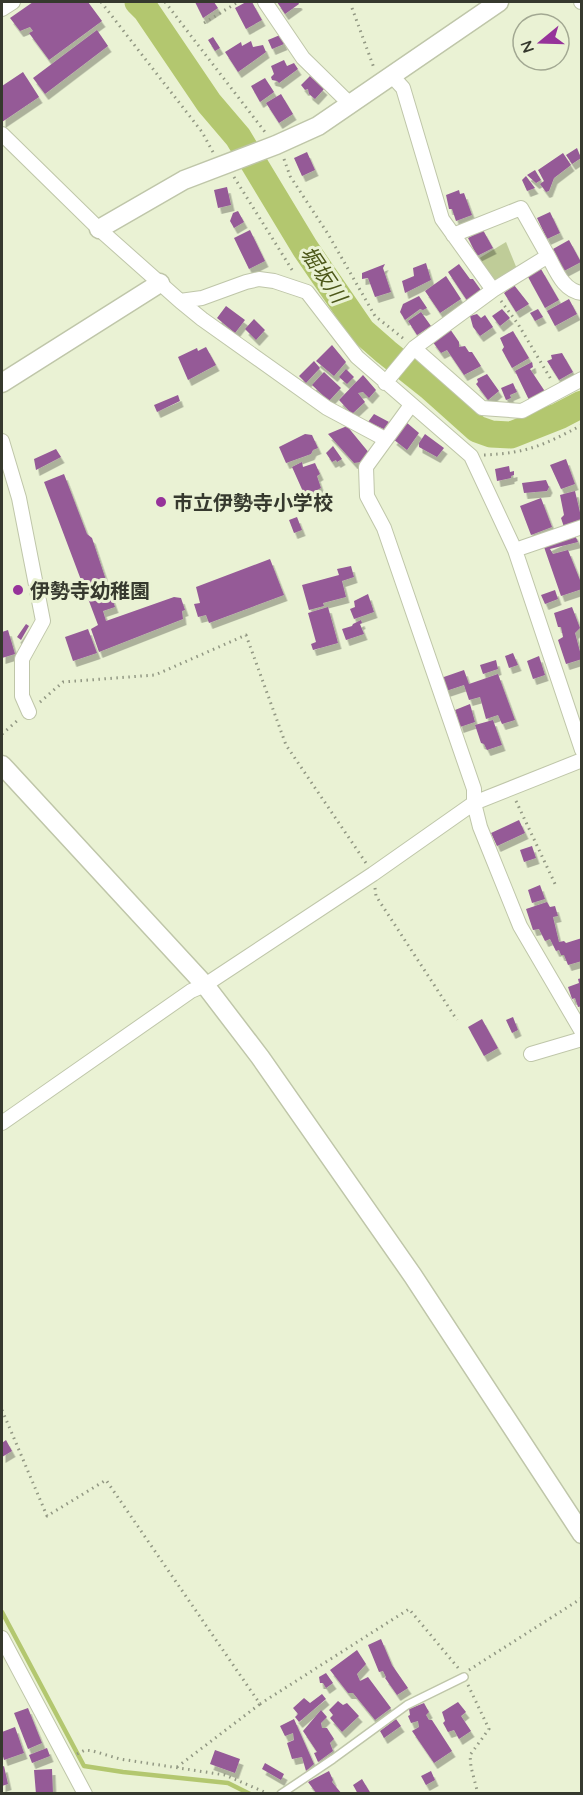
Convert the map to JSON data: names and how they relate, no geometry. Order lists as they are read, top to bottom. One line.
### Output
{"water":["堀坂川"],"places":["市立伊勢寺小学校","伊勢寺幼稚園"],"north":"left"}
